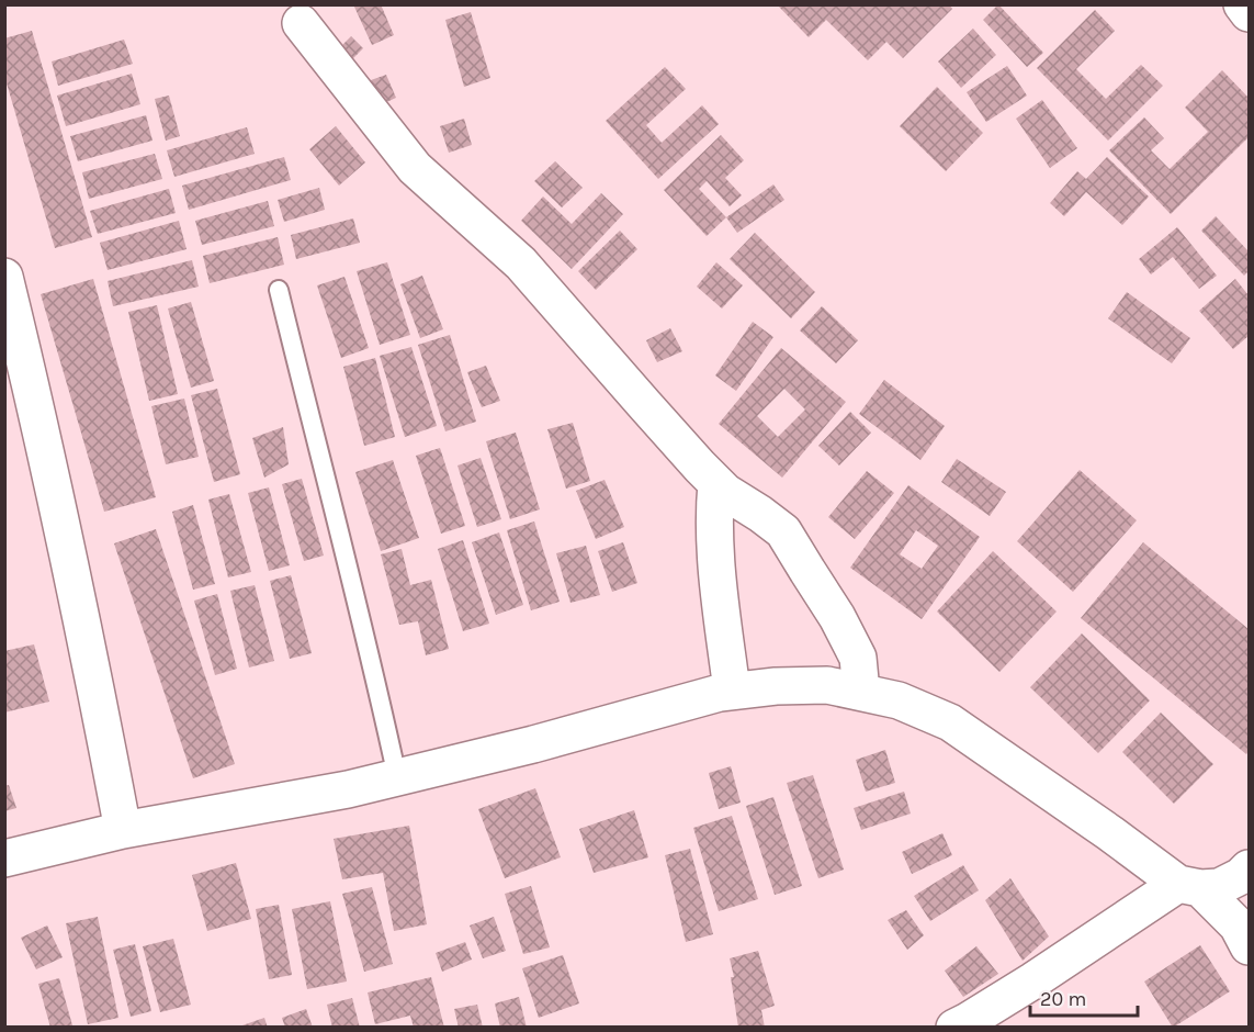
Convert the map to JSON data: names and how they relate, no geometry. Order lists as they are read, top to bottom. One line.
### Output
{"scale_bar":"20 m"}
